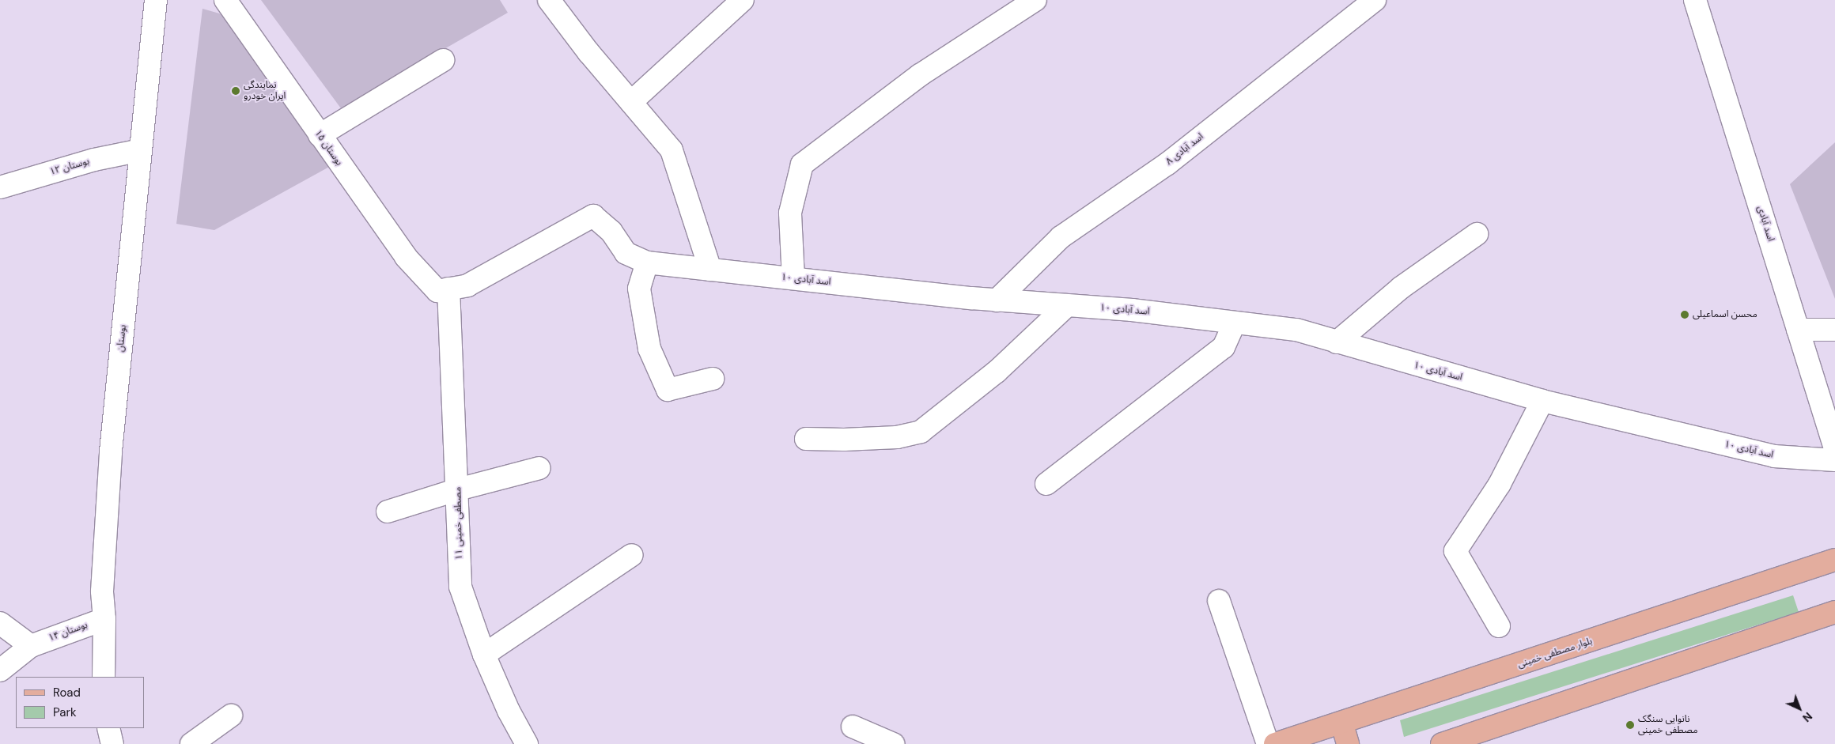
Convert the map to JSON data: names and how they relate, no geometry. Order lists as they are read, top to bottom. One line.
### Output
{"streets":{"main road":["بلوار مصطفی خمینی"],"street":["بوستان ۱۵","اسد آبادی ۸","۱۲ بوستان","اسد آبادی","اسد آبادی ۱۰","بوستان","مصطفی خمینی ۱۱","بوستان ۱۴"]},"crossings":[["بوستان ۱۵","اسد آبادی ۱۰"],["بوستان ۱۵","مصطفی خمینی ۱۱"],["اسد آبادی ۸","اسد آبادی ۱۰"],["۱۲ بوستان","بوستان"],["اسد آبادی ۱۰","مصطفی خمینی ۱۱"],["بوستان","بوستان ۱۴"]],"places":["نمایندگی ایران خودرو","محسن اسماعیلی","نانوایی سنگک مصطفی خمینی"],"legend":["Road","Park"],"north":"bottom right"}
